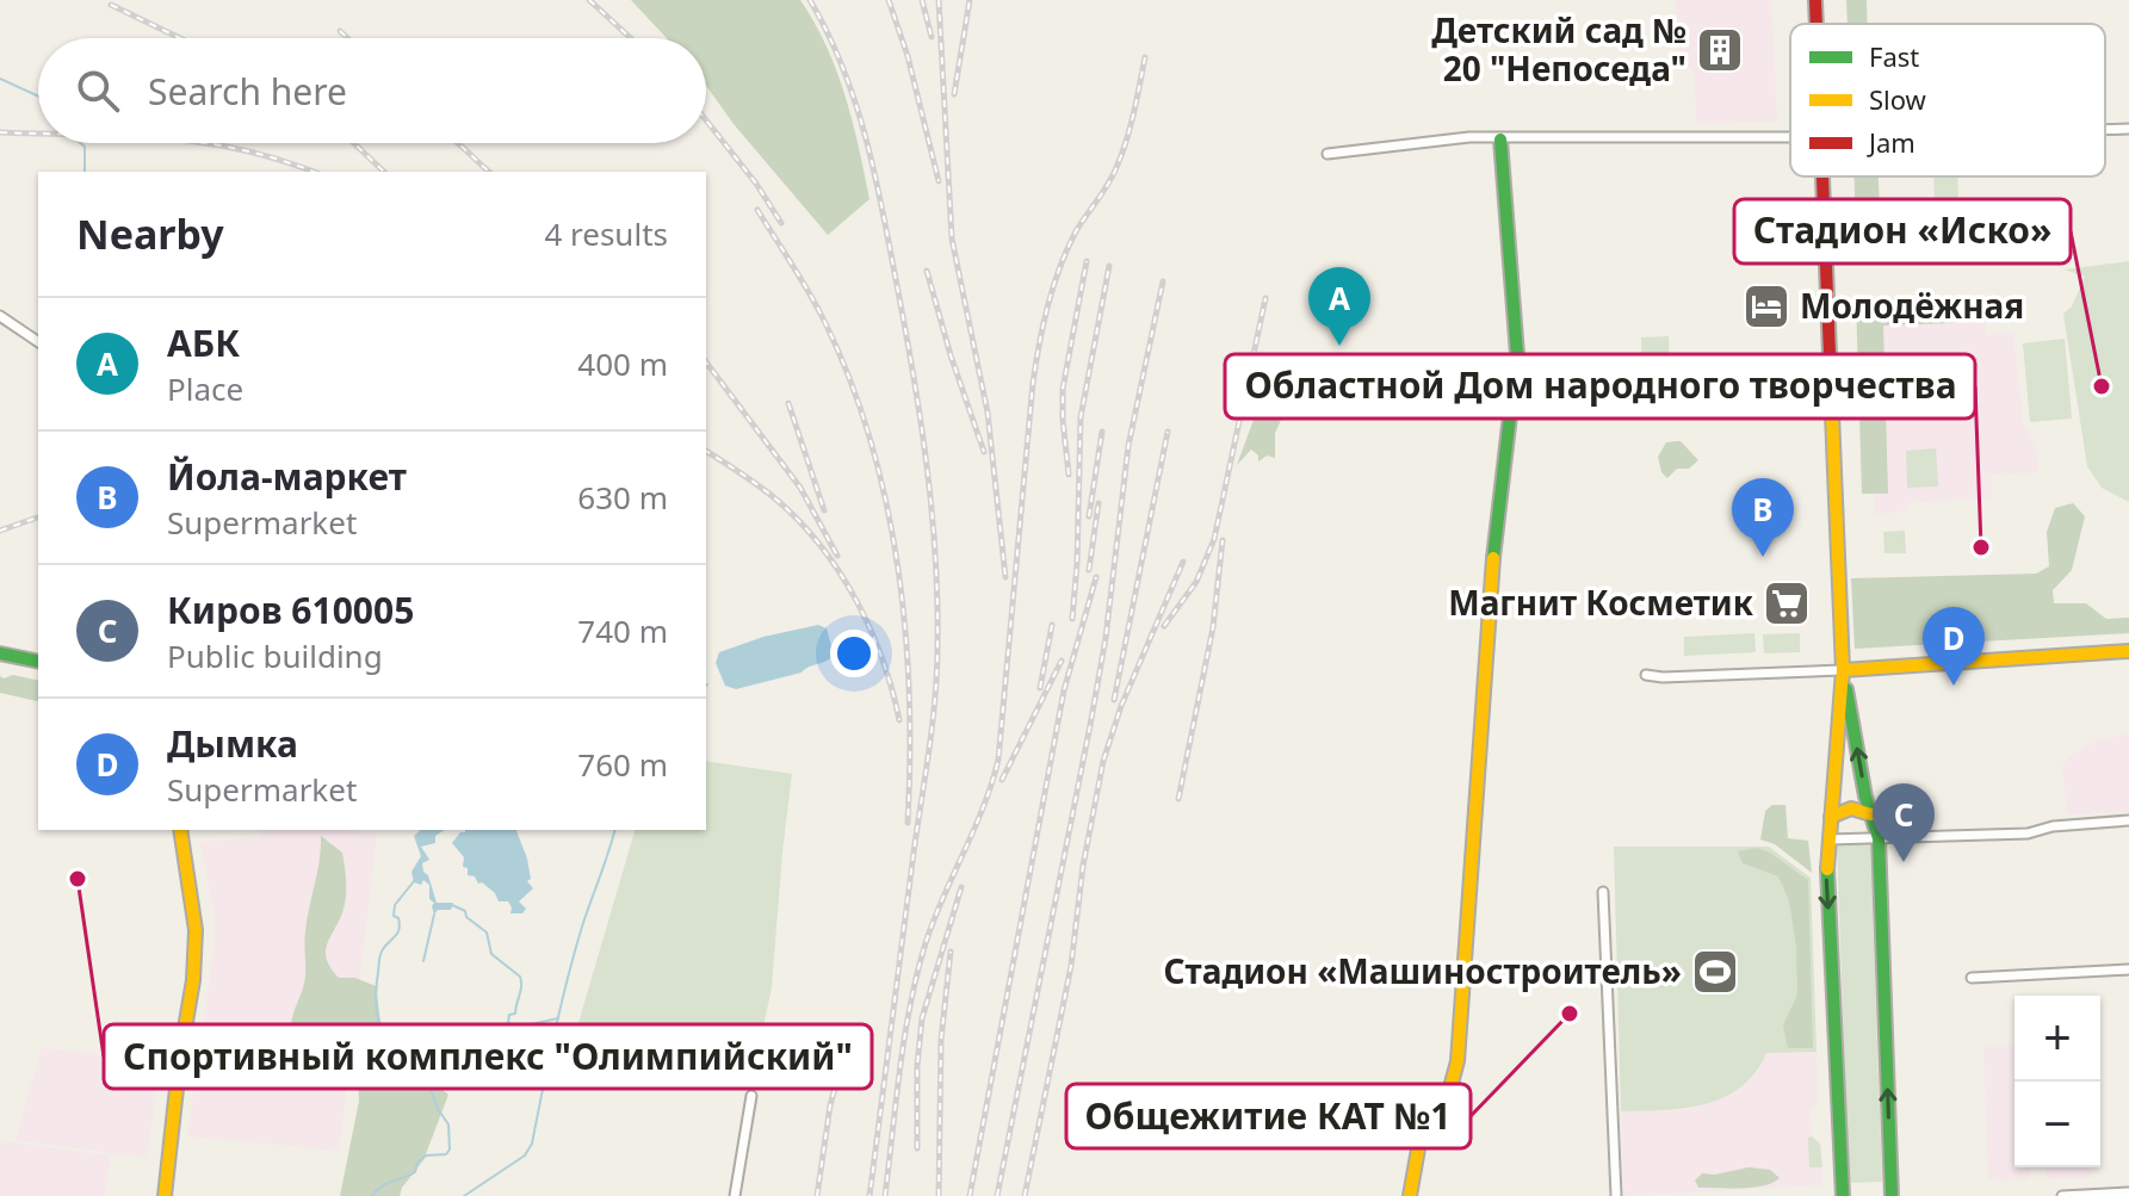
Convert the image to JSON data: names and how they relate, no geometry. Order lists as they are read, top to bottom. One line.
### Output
{"places":{"building":["Детский сад № 20 \"Непоседа\""],"hotel":["Молодёжная"],"other":["Стадион «Иско»","Областной Дом народного творчества","Спортивный комплекс \"Олимпийский\"","Общежитие КАТ №1"],"supermarket":["Магнит Косметик"],"sports":["Стадион «Машиностроитель»"]},"legend":["Fast","Slow","Jam"],"page":{"search":"Search here","heading":["Nearby","4 results"],"pins":["A","B","D","C"],"list":[{"mark":"A","name":"АБК","note":"Place","value":"400 m"},{"mark":"B","name":"Йола-маркет","note":"Supermarket","value":"630 m"},{"mark":"C","name":"Киров 610005","note":"Public building","value":"740 m"},{"mark":"D","name":"Дымка","note":"Supermarket","value":"760 m"}],"map_buttons":["+","−"]}}
